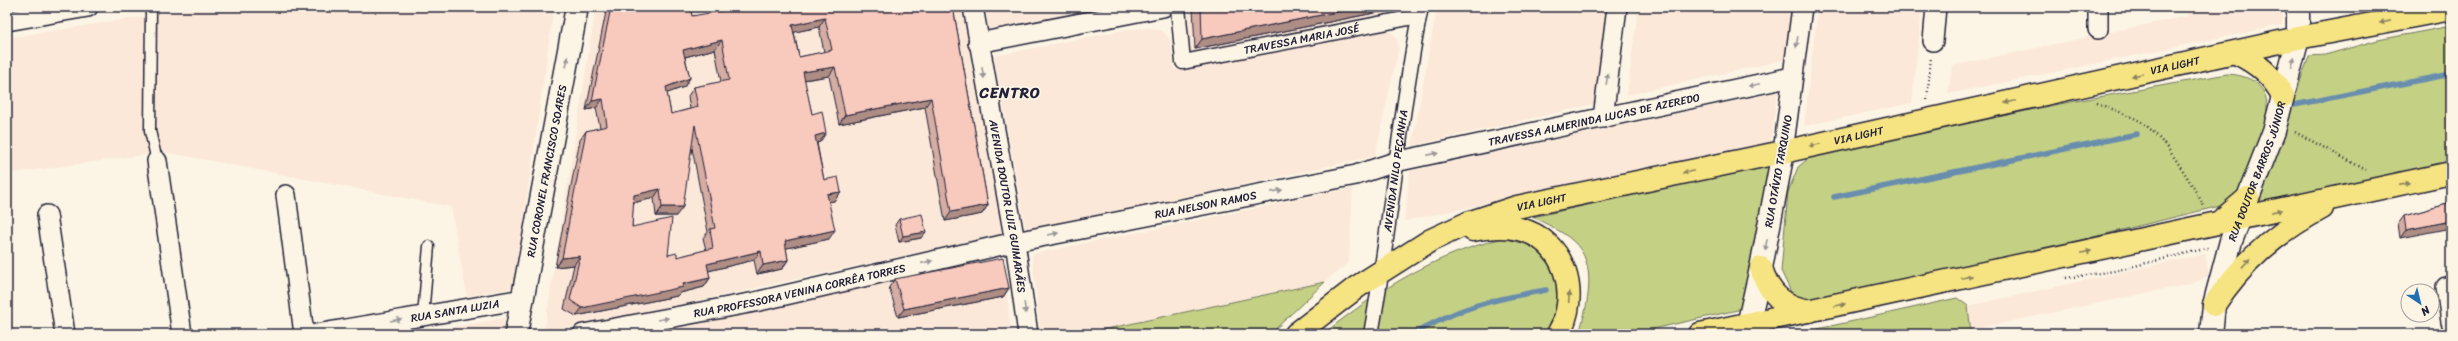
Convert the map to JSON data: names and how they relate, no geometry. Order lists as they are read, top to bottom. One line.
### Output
{"streets":{"main road":["VIA LIGHT","RUA CORONEL FRANCISCO SOARES","RUA OTÁVIO TARQUINO","RUA DOUTOR BARROS JÚNIOR"],"street":["TRAVESSA MARIA JOSÉ","TRAVESSA ALMERINDA LUCAS DE AZEREDO","AVENIDA NILO PEÇANHA","RUA NELSON RAMOS","AVENIDA DOUTOR LUIZ GUIMARÃES","RUA PROFESSORA VENINA CORRÊA TORRES","RUA SANTA LUZIA"]},"crossings":[["TRAVESSA MARIA JOSÉ","AVENIDA NILO PEÇANHA"],["VIA LIGHT","AVENIDA NILO PEÇANHA"],["VIA LIGHT","RUA OTÁVIO TARQUINO"],["VIA LIGHT","RUA DOUTOR BARROS JÚNIOR"],["TRAVESSA ALMERINDA LUCAS DE AZEREDO","AVENIDA NILO PEÇANHA"],["TRAVESSA ALMERINDA LUCAS DE AZEREDO","RUA OTÁVIO TARQUINO"],["TRAVESSA ALMERINDA LUCAS DE AZEREDO","RUA NELSON RAMOS"],["AVENIDA NILO PEÇANHA","RUA NELSON RAMOS"],["RUA CORONEL FRANCISCO SOARES","RUA SANTA LUZIA"],["RUA NELSON RAMOS","AVENIDA DOUTOR LUIZ GUIMARÃES"],["RUA NELSON RAMOS","RUA PROFESSORA VENINA CORRÊA TORRES"],["AVENIDA DOUTOR LUIZ GUIMARÃES","RUA PROFESSORA VENINA CORRÊA TORRES"]],"one_way":["RUA CORONEL FRANCISCO SOARES","RUA OTÁVIO TARQUINO","RUA NELSON RAMOS","AVENIDA DOUTOR LUIZ GUIMARÃES","RUA PROFESSORA VENINA CORRÊA TORRES","RUA SANTA LUZIA"],"districts":["CENTRO"],"north":"bottom right"}
